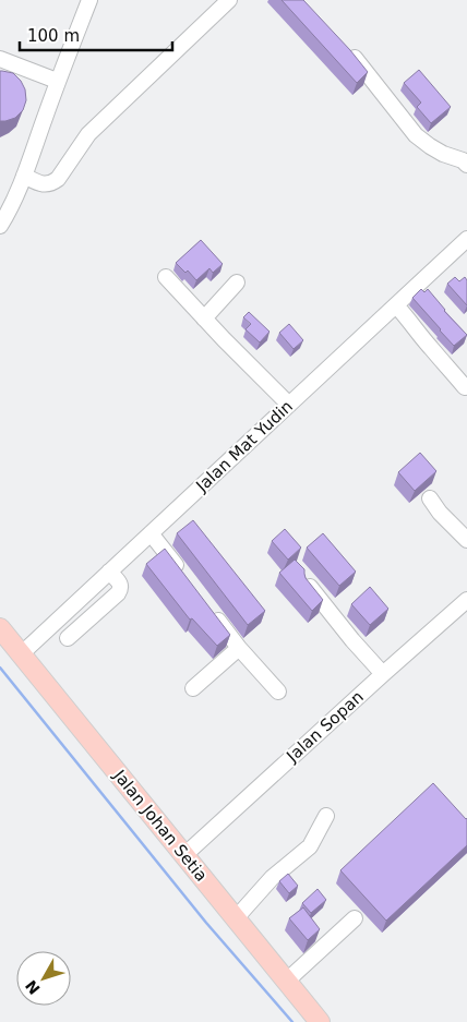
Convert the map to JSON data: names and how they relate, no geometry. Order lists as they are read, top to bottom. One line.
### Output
{"streets":{"main road":["Jalan Johan Setia"],"street":["Jalan Mat Yudin","Jalan Sopan"]},"crossings":[["Jalan Mat Yudin","Jalan Johan Setia"],["Jalan Sopan","Jalan Johan Setia"]],"scale_bar":"100 m","north":"bottom left"}
